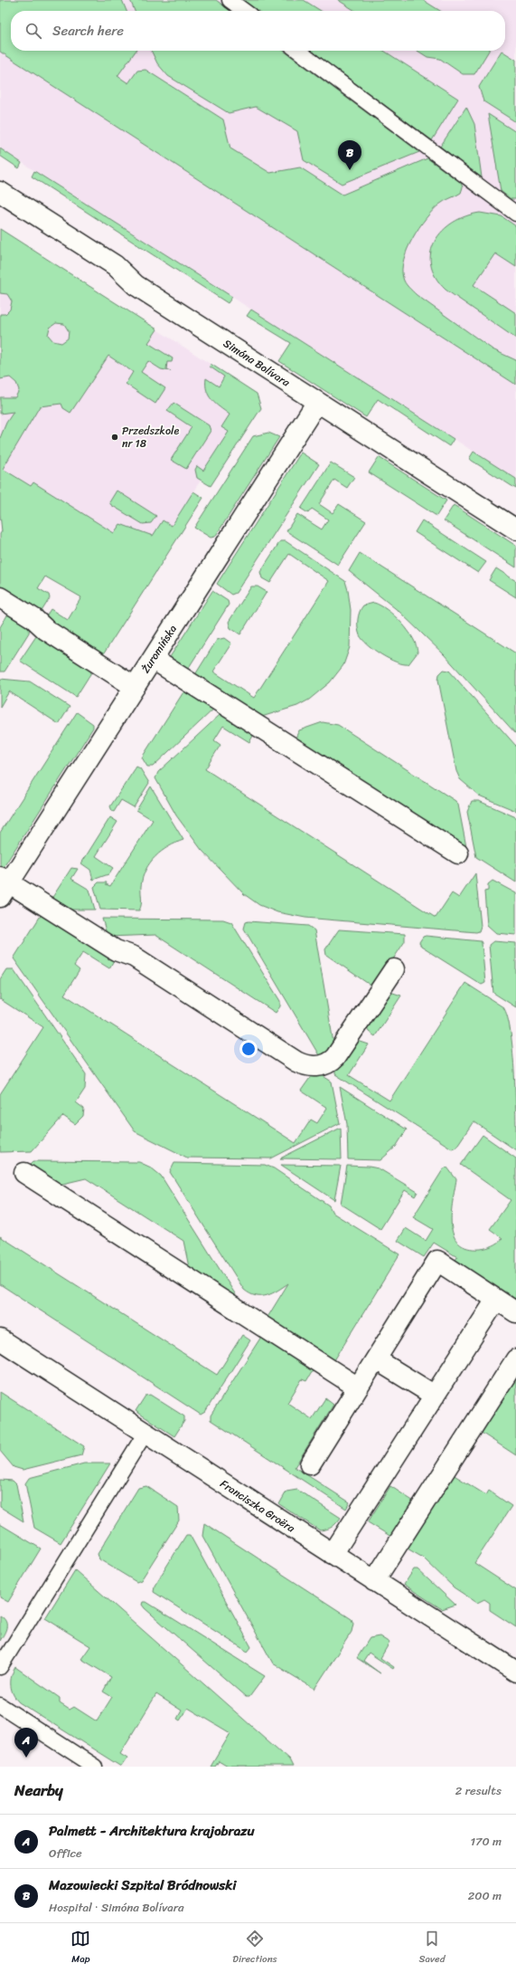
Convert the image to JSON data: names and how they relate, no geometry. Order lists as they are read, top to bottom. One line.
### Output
{"streets":{"street":["Simóna Bolívara","Żuromińska","Franciszka Groëra"]},"crossings":[["Simóna Bolívara","Żuromińska"]],"places":["Przedszkole nr 18"],"page":{"search":"Search here","pins":["B","A"],"heading":["Nearby","2 results"],"list":[{"mark":"A","name":"Palmett - Architektura krajobrazu","note":"Office","value":"170 m"},{"mark":"B","name":"Mazowiecki Szpital Bródnowski","note":"Hospital · Simóna Bolívara","value":"200 m"}],"nav":["Map","Directions","Saved"]}}
